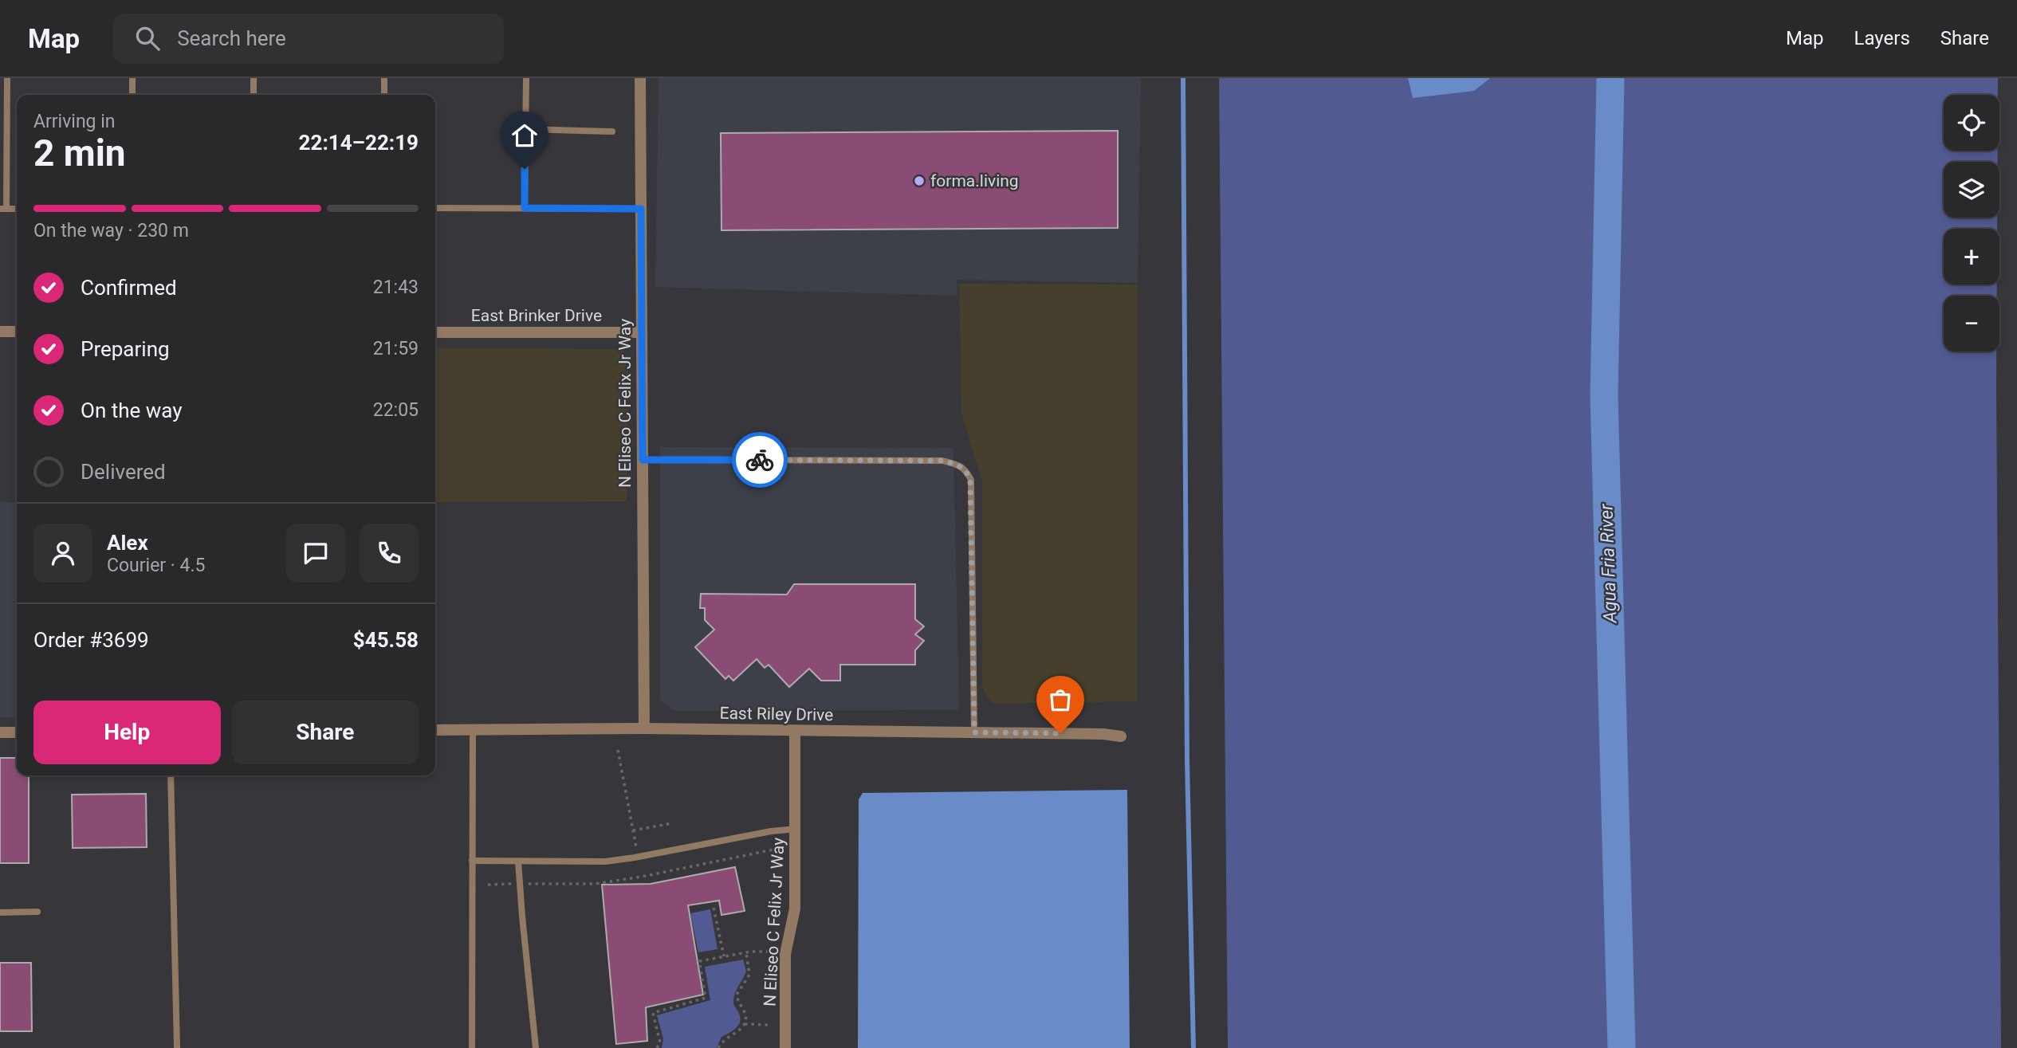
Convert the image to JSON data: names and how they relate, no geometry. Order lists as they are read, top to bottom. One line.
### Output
{"streets":{"street":["East Brinker Drive","N Eliseo C Felix Jr Way","East Riley Drive"]},"crossings":[["East Brinker Drive","N Eliseo C Felix Jr Way"],["N Eliseo C Felix Jr Way","East Riley Drive"]],"water":["Agua Fria River"],"places":["forma.living"],"page":{"header":"Map","search":"Search here","nav":["Map","Layers","Share"],"map_buttons":["+","−"],"heading":["2 min","Arriving in","22:14–22:19"],"panel":["Alex","Courier · 4.5","Order #3699","$45.58"],"bar":"On the way · 230 m","list":[["Confirmed","21:43"],["Preparing","21:59"],["On the way","22:05"],"Delivered"],"buttons":["Help","Share"]}}
